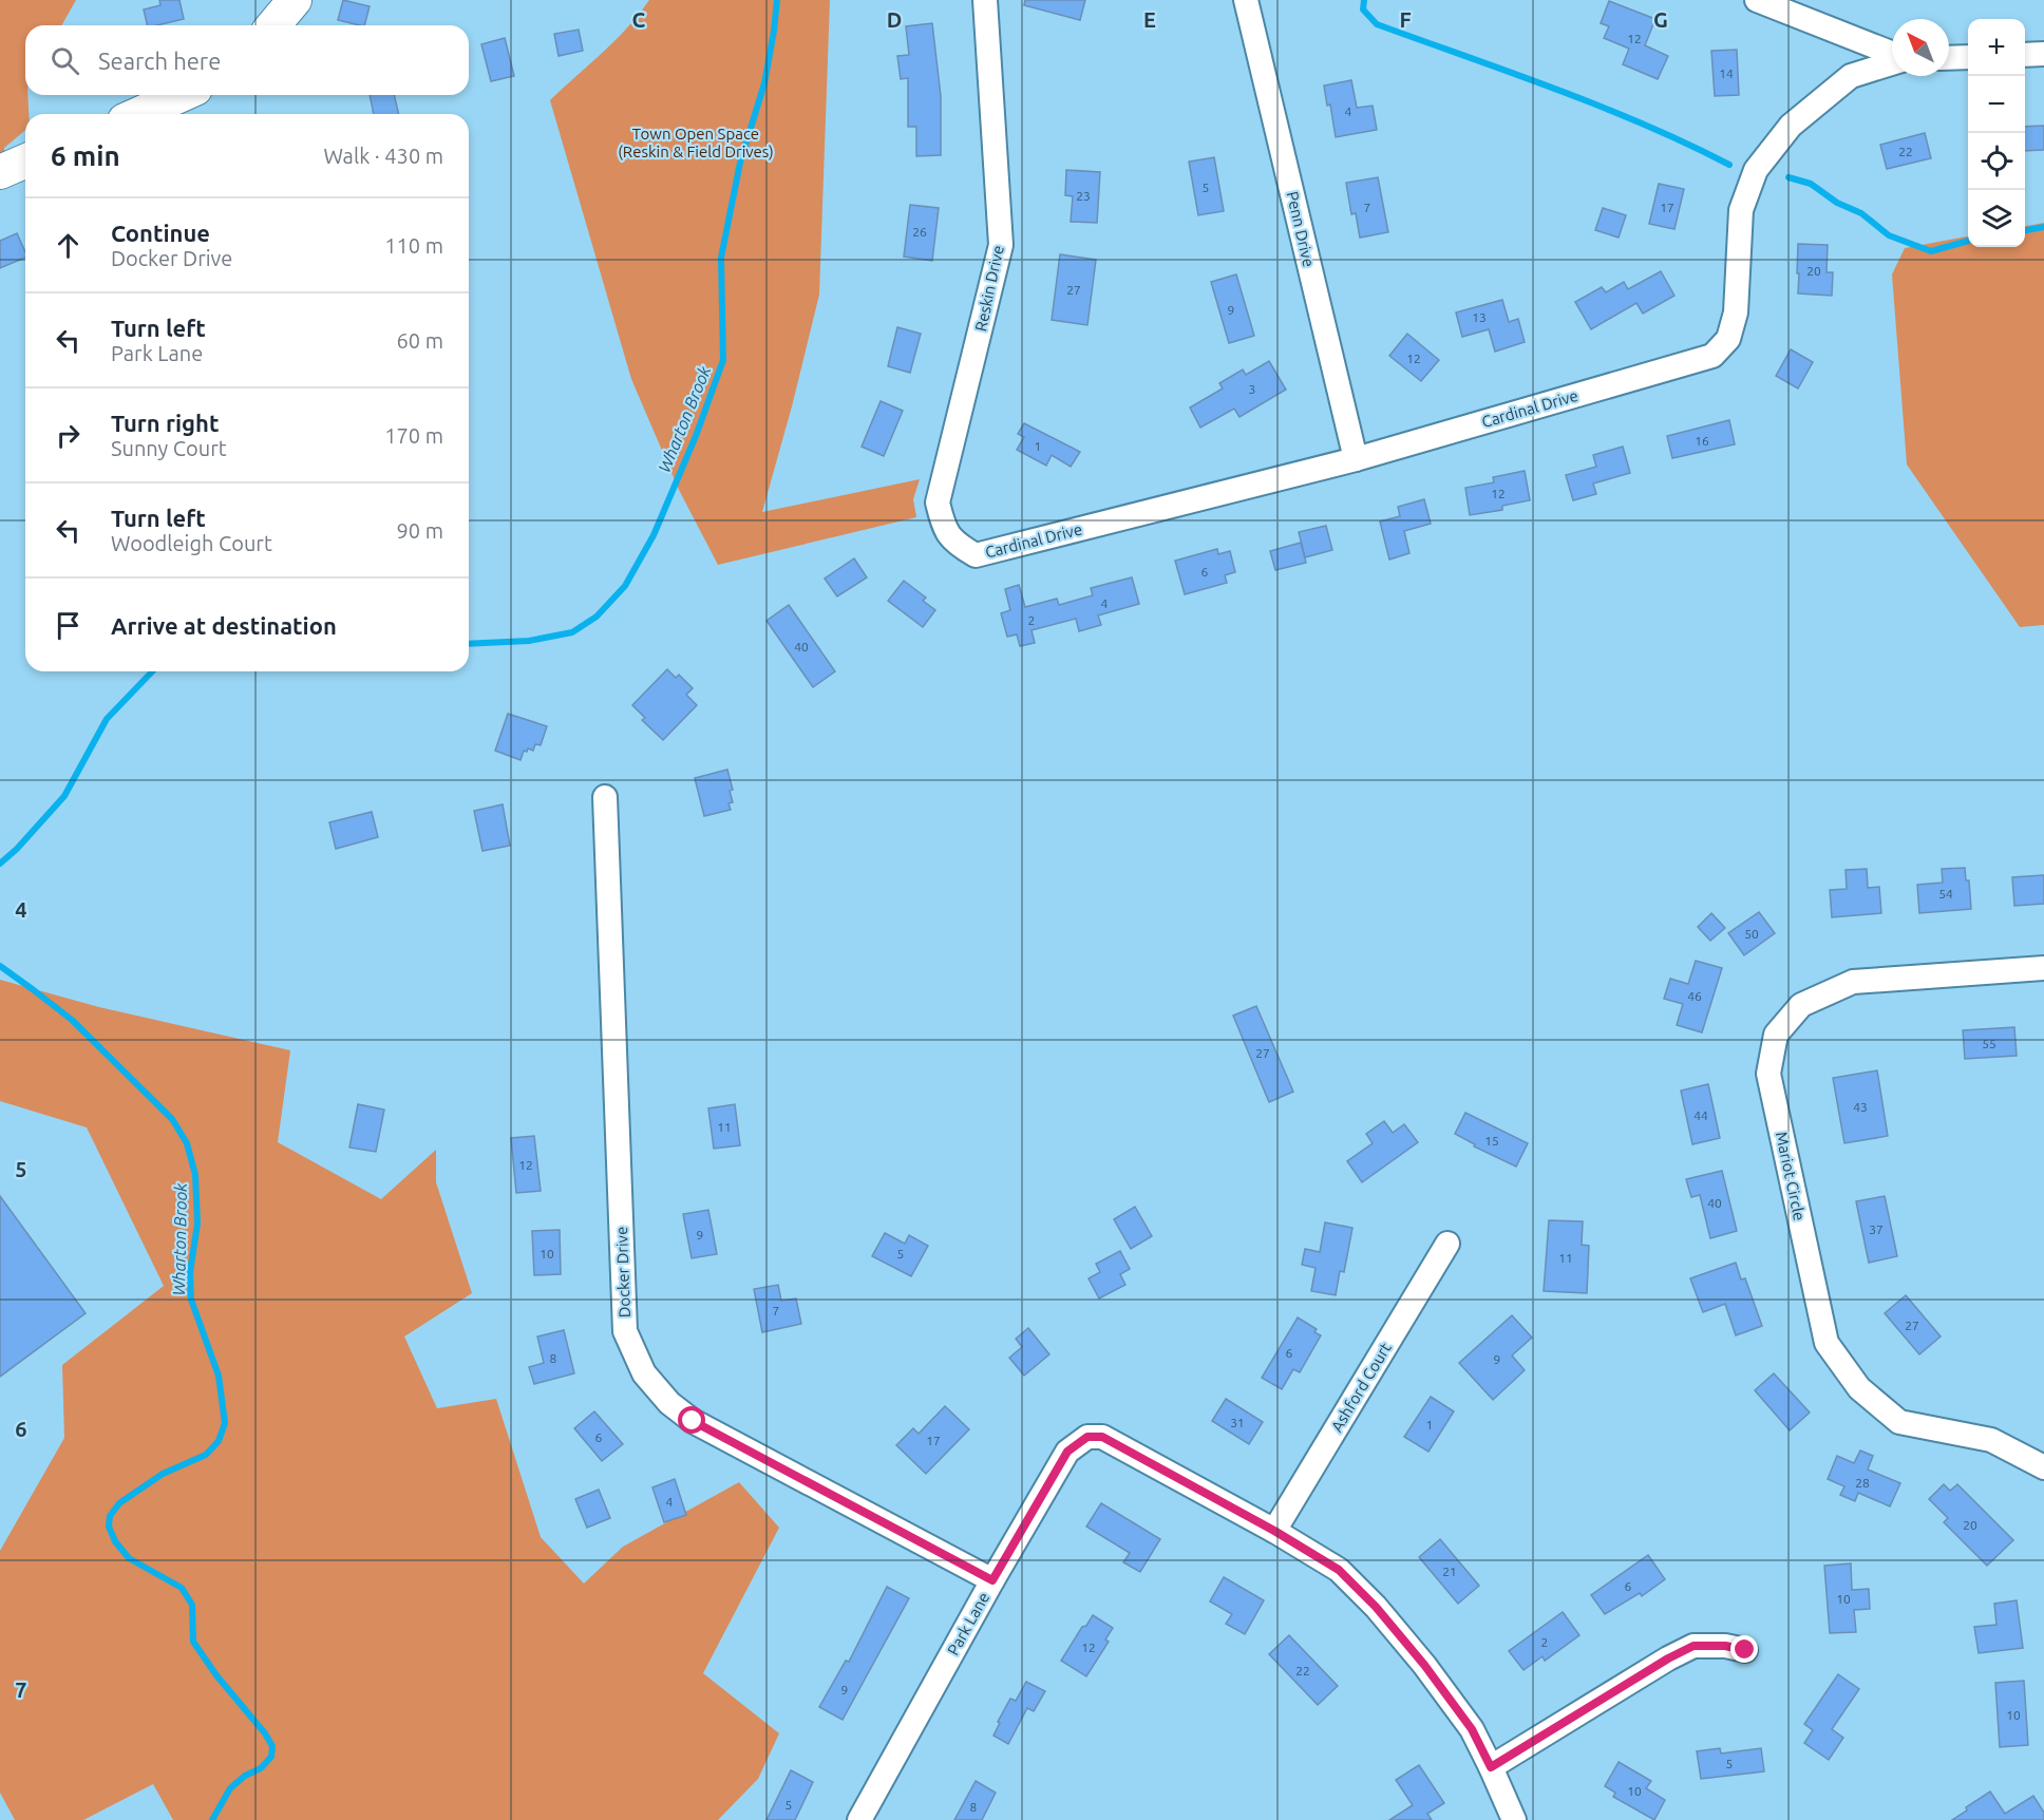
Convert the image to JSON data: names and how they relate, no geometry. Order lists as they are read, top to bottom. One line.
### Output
{"streets":{"street":["Penn Drive","Reskin Drive","Cardinal Drive","Mariot Circle","Docker Drive","Ashford Court","Park Lane"]},"crossings":[["Penn Drive","Cardinal Drive"],["Reskin Drive","Cardinal Drive"],["Docker Drive","Park Lane"],["Ashford Court","Park Lane"]],"water":["Wharton Brook"],"parks":["Town Open Space (Reskin & Field Drives)"],"house_numbers":["12","14","4","22","5","23","7","17","26","20","27","9","13","12","3","16","1","12","6","4","2","40","54","50","46","55","27","43","44","11","15","12","40","37","9","10","5","11","7","27","6","8","9","31","1","6","17","28","4","20","21","6","10","2","12","22","9","10","5","10","5","8"],"north":"top left","page":{"map_buttons":["+","−"],"search":"Search here","heading":["6 min","Walk · 430 m"],"list":[["Continue","Docker Drive","110 m"],["Turn left","Park Lane","60 m"],["Turn right","Sunny Court","170 m"],["Turn left","Woodleigh Court","90 m"],"Arrive at destination"]},"grid":{"columns":["C","D","E","F","G"],"rows":["4","5","6","7"]}}
